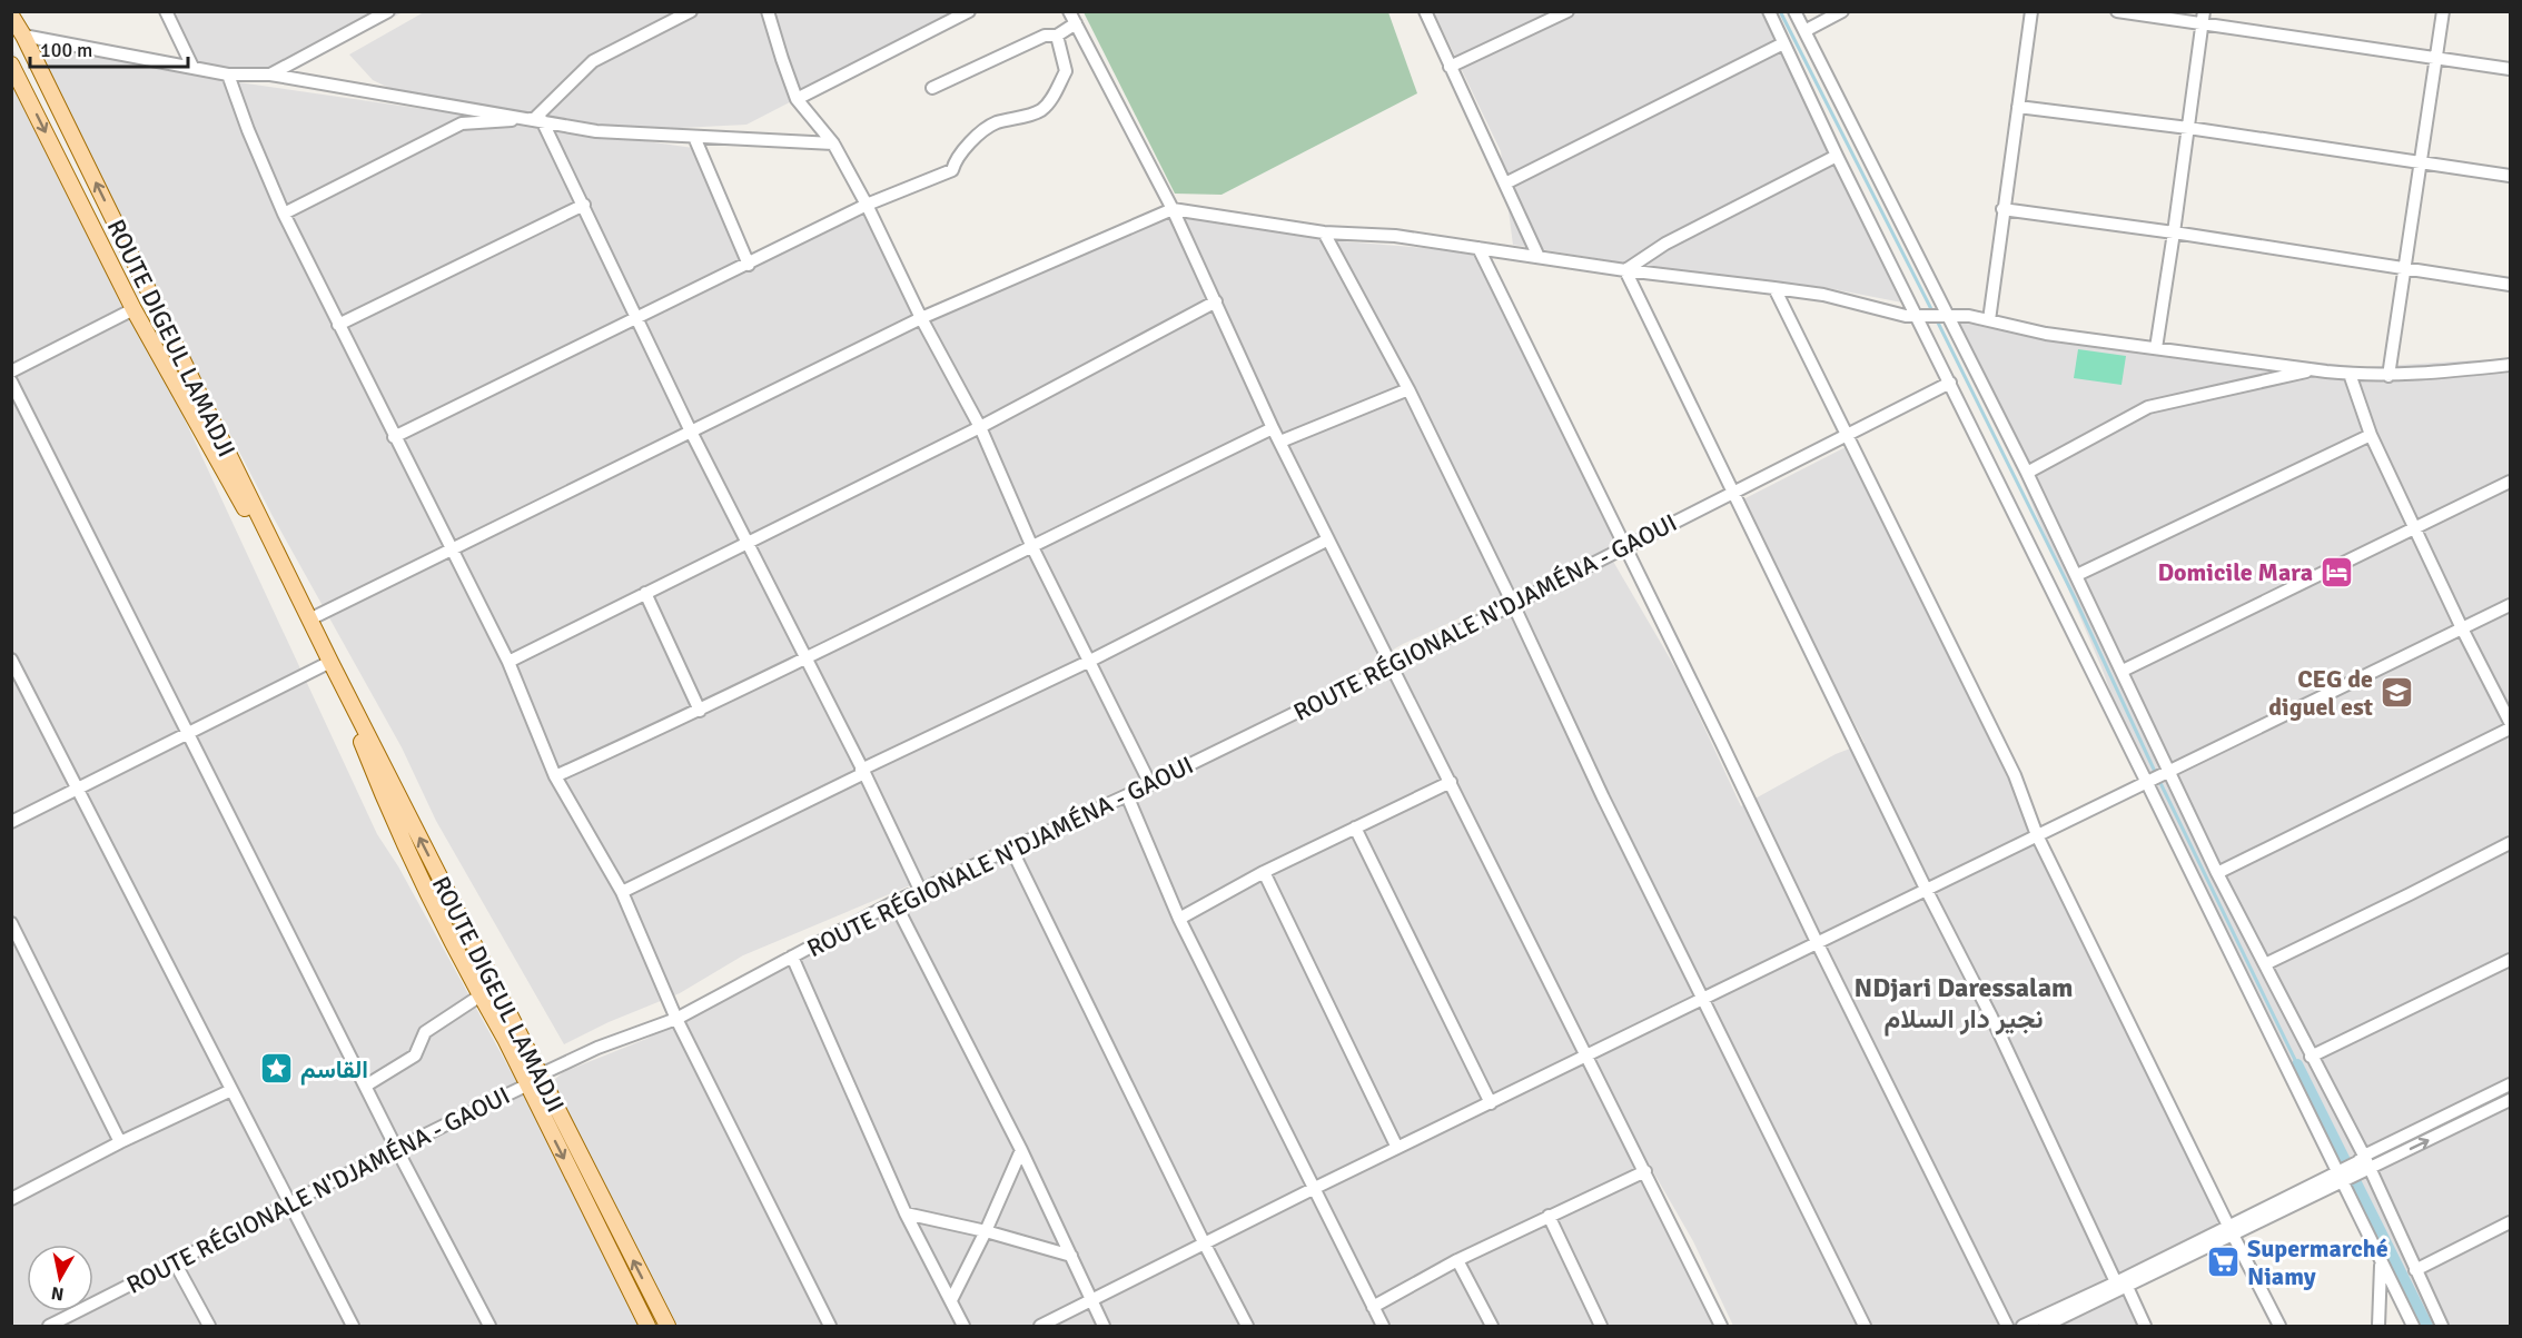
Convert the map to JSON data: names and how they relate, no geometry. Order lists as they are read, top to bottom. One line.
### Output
{"streets":{"main road":["ROUTE DIGEUL LAMADJI"],"street":["ROUTE RÉGIONALE N'DJAMÉNA - GAOUI"]},"crossings":[["ROUTE DIGEUL LAMADJI","ROUTE RÉGIONALE N'DJAMÉNA - GAOUI"]],"districts":["NDjari Daressalam نجير دار السلام"],"places":{"hotel":["Domicile Mara"],"school or university":["CEG de diguel est"],"place":["القاسم"],"supermarket":["Supermarché Niamy"]},"scale_bar":"100 m","north":"bottom"}
